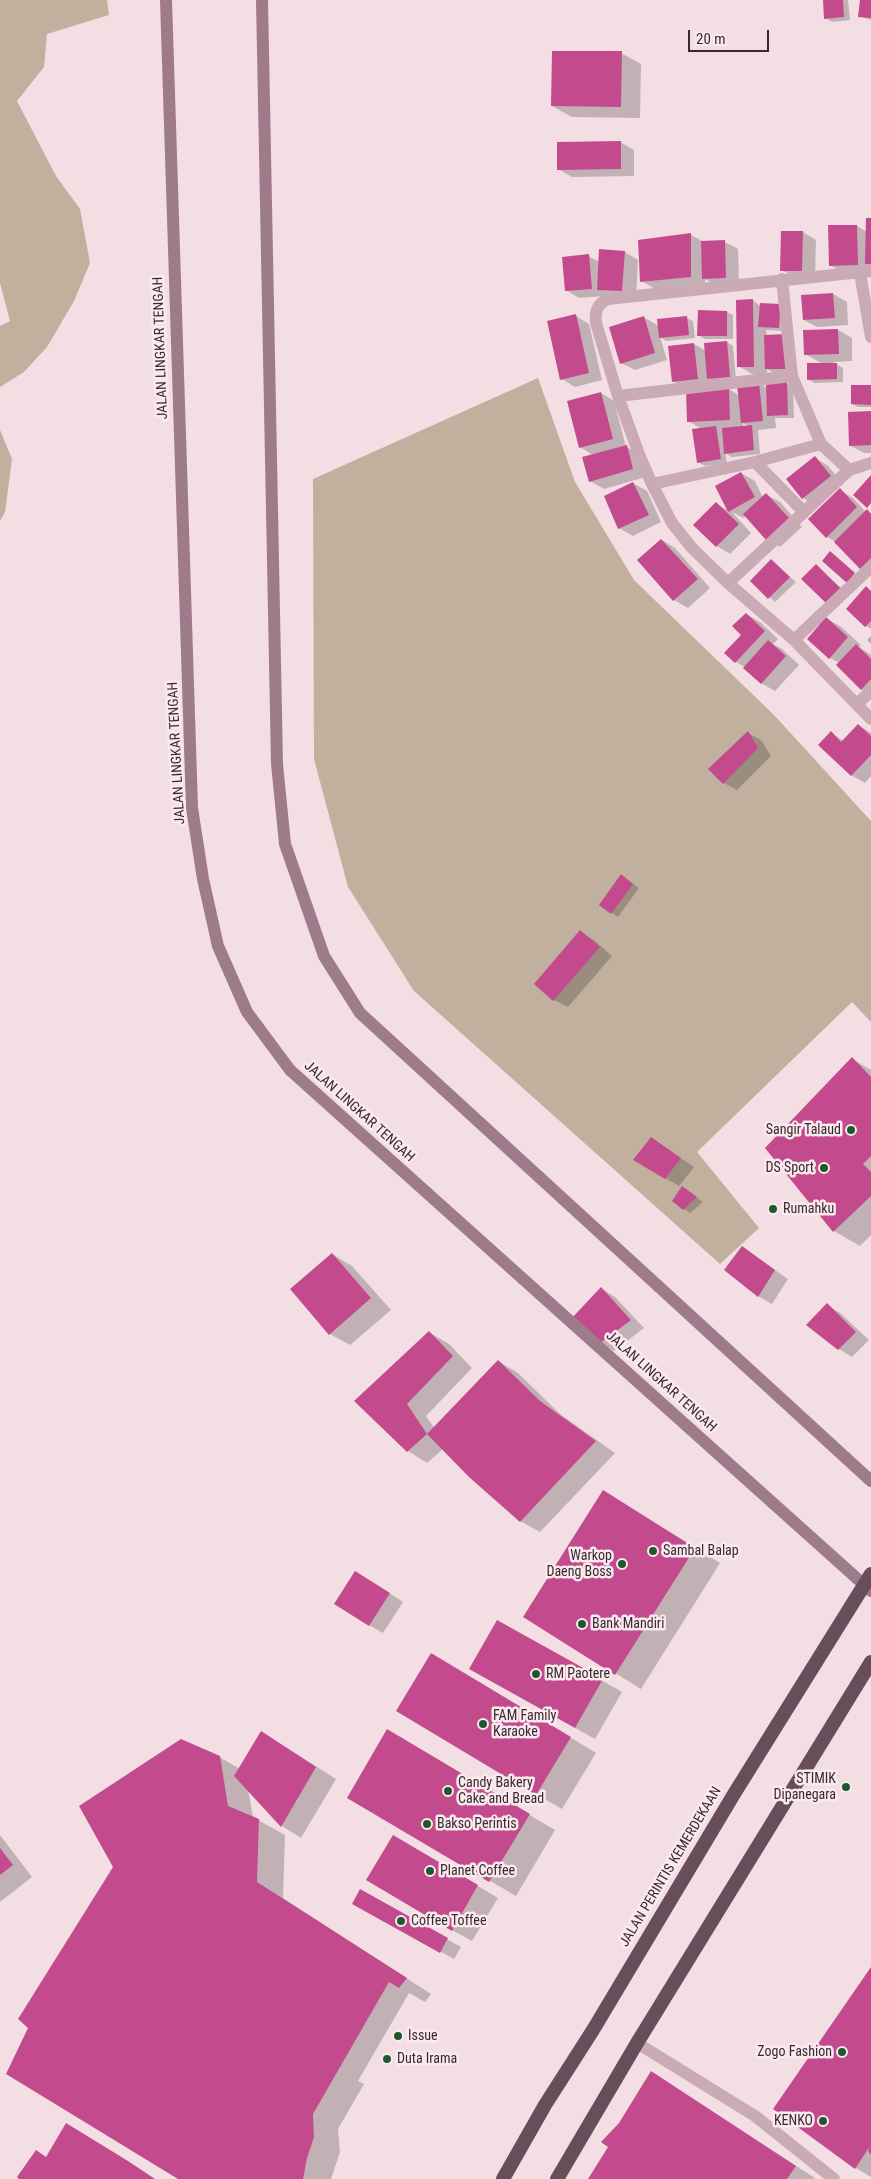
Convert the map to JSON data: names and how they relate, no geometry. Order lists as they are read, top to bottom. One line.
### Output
{"streets":{"highway":["JALAN PERINTIS KEMERDEKAAN"],"main road":["JALAN LINGKAR TENGAH"]},"crossings":[["JALAN LINGKAR TENGAH","JALAN PERINTIS KEMERDEKAAN"]],"places":["Sangir Talaud","DS Sport","Rumahku","Sambal Balap","Warkop Daeng Boss","Bank Mandiri","RM Paotere","FAM Family Karaoke","STIMIK Dipanegara","Candy Bakery Cake and Bread","Bakso Perintis","Planet Coffee","Coffee Toffee","Issue","Zogo Fashion","Duta Irama","KENKO"],"scale_bar":"20 m"}
